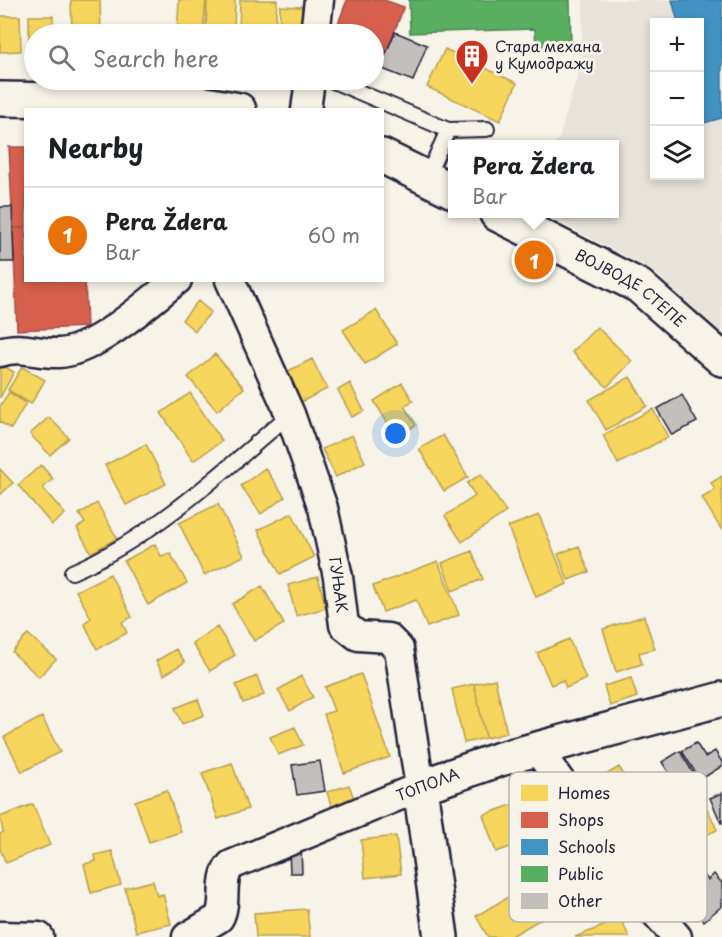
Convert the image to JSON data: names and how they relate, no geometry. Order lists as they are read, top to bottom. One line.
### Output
{"streets":{"street":["ВОЈВОДЕ СТЕПЕ","ГУЊАК","ТОПОЛА"]},"crossings":[["ГУЊАК","ТОПОЛА"]],"places":{"building":["Стара механа у Кумодражу"]},"legend":["Homes","Shops","Schools","Public","Other"],"page":{"map_buttons":["+","−"],"search":"Search here","heading":"Nearby","popup":["Pera Ždera","Bar"],"list":[{"mark":"1","name":"Pera Ždera","note":"Bar","value":"60 m"}],"pins":"1"}}
